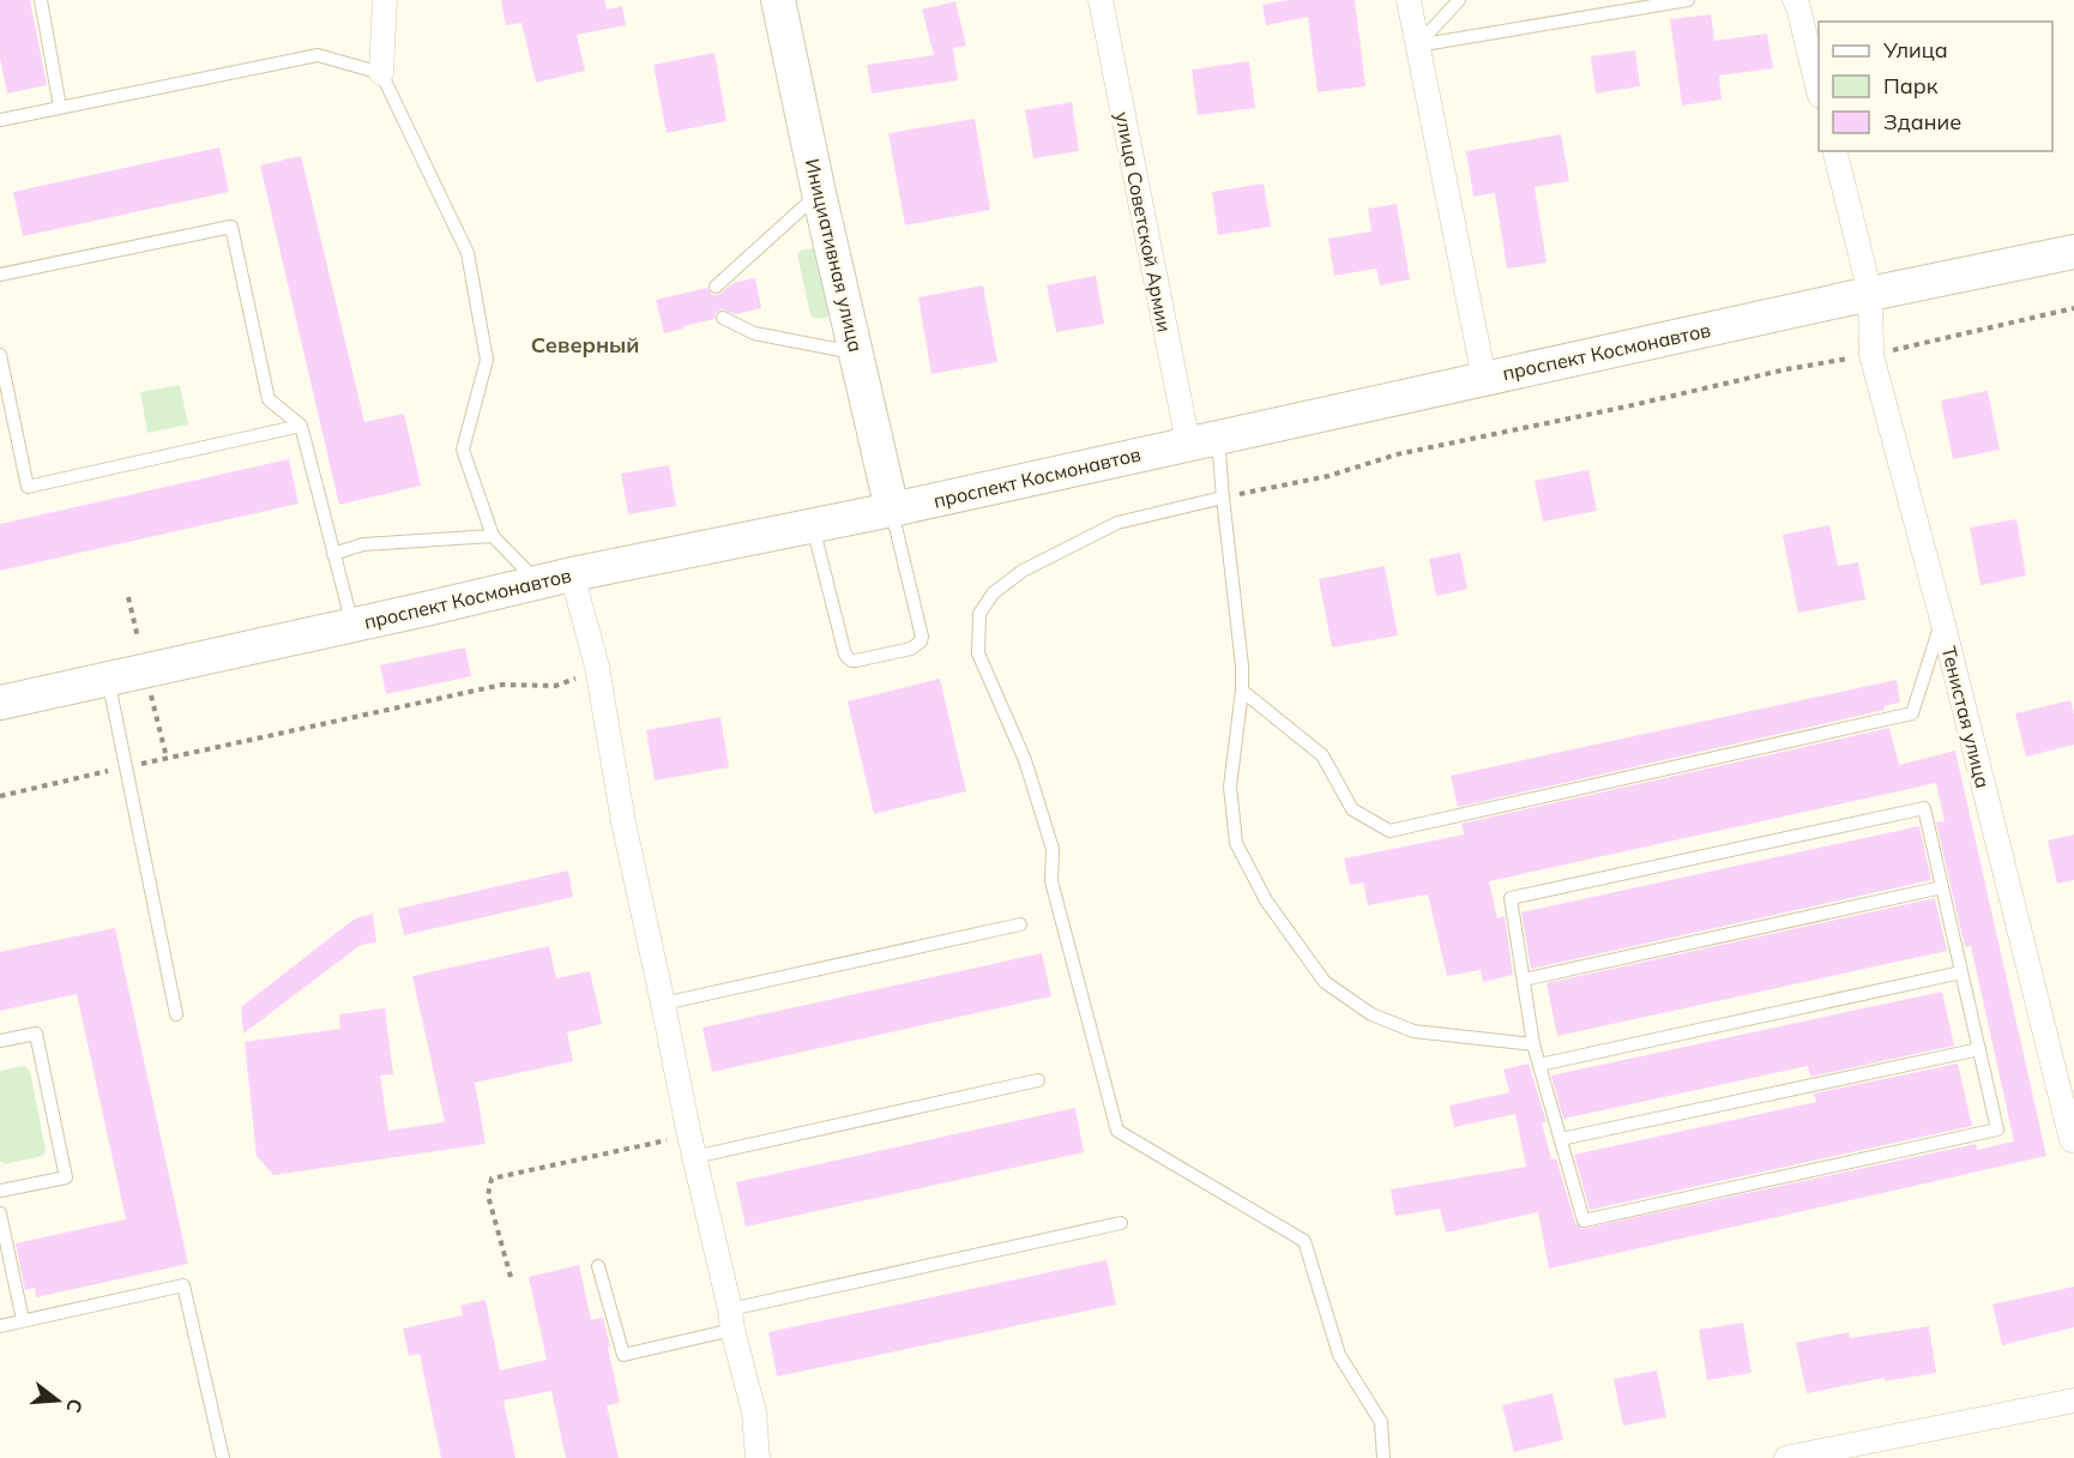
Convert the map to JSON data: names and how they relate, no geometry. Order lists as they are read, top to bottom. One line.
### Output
{"streets":{"main road":["Инициативная улица","проспект Космонавтов"],"street":["улица Советской Армии","Тенистая улица"]},"crossings":[["улица Советской Армии","проспект Космонавтов"],["Инициативная улица","проспект Космонавтов"],["проспект Космонавтов","Тенистая улица"]],"districts":["Северный"],"legend":["Улица","Парк","Здание"],"north":"right"}
